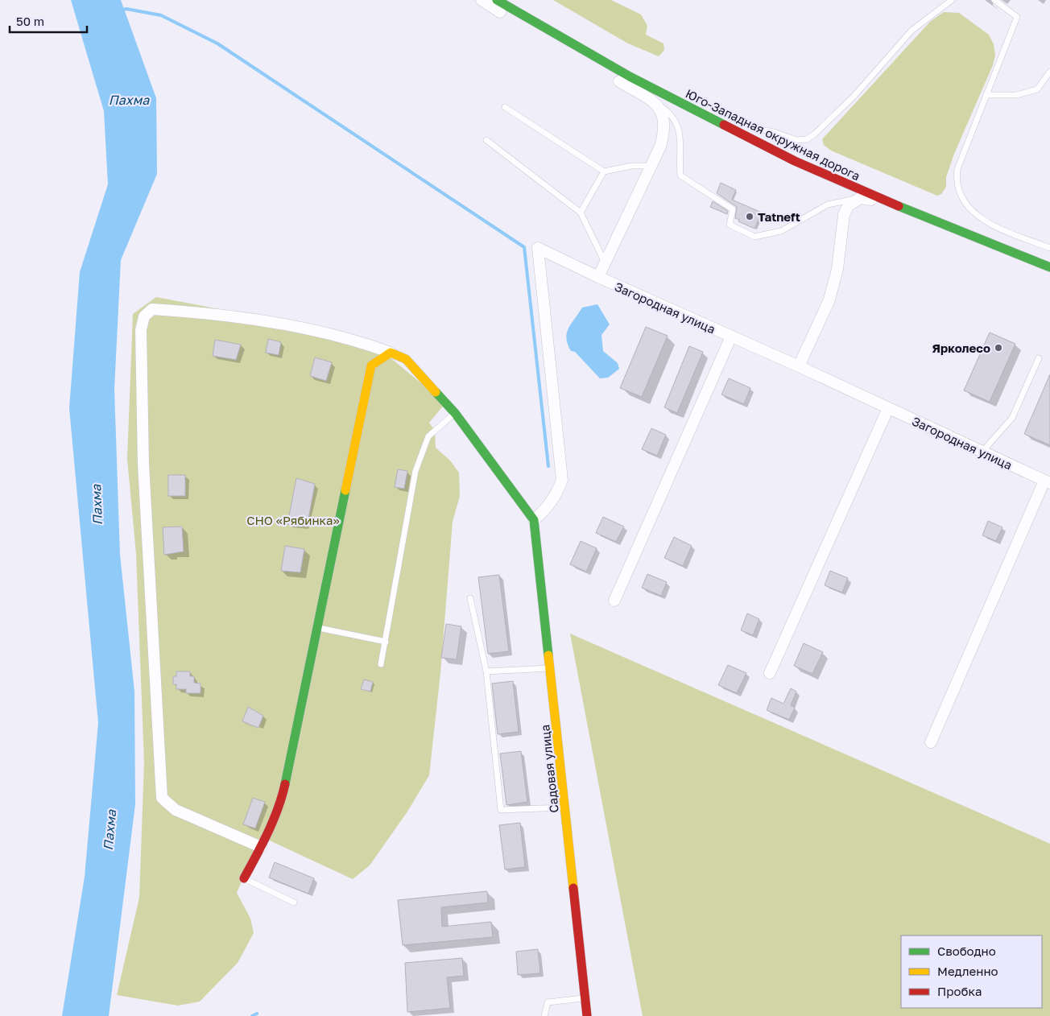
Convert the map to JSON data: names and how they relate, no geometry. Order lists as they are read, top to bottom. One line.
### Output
{"streets":{"main road":["Юго-Западная окружная дорога","Садовая улица"],"street":["Загородная улица"]},"crossings":[["Загородная улица","Садовая улица"]],"water":["Пахма"],"parks":["СНО «Рябинка»"],"places":["Tatneft","Ярколесо"],"legend":["Свободно","Медленно","Пробка"],"scale_bar":"50 m"}
